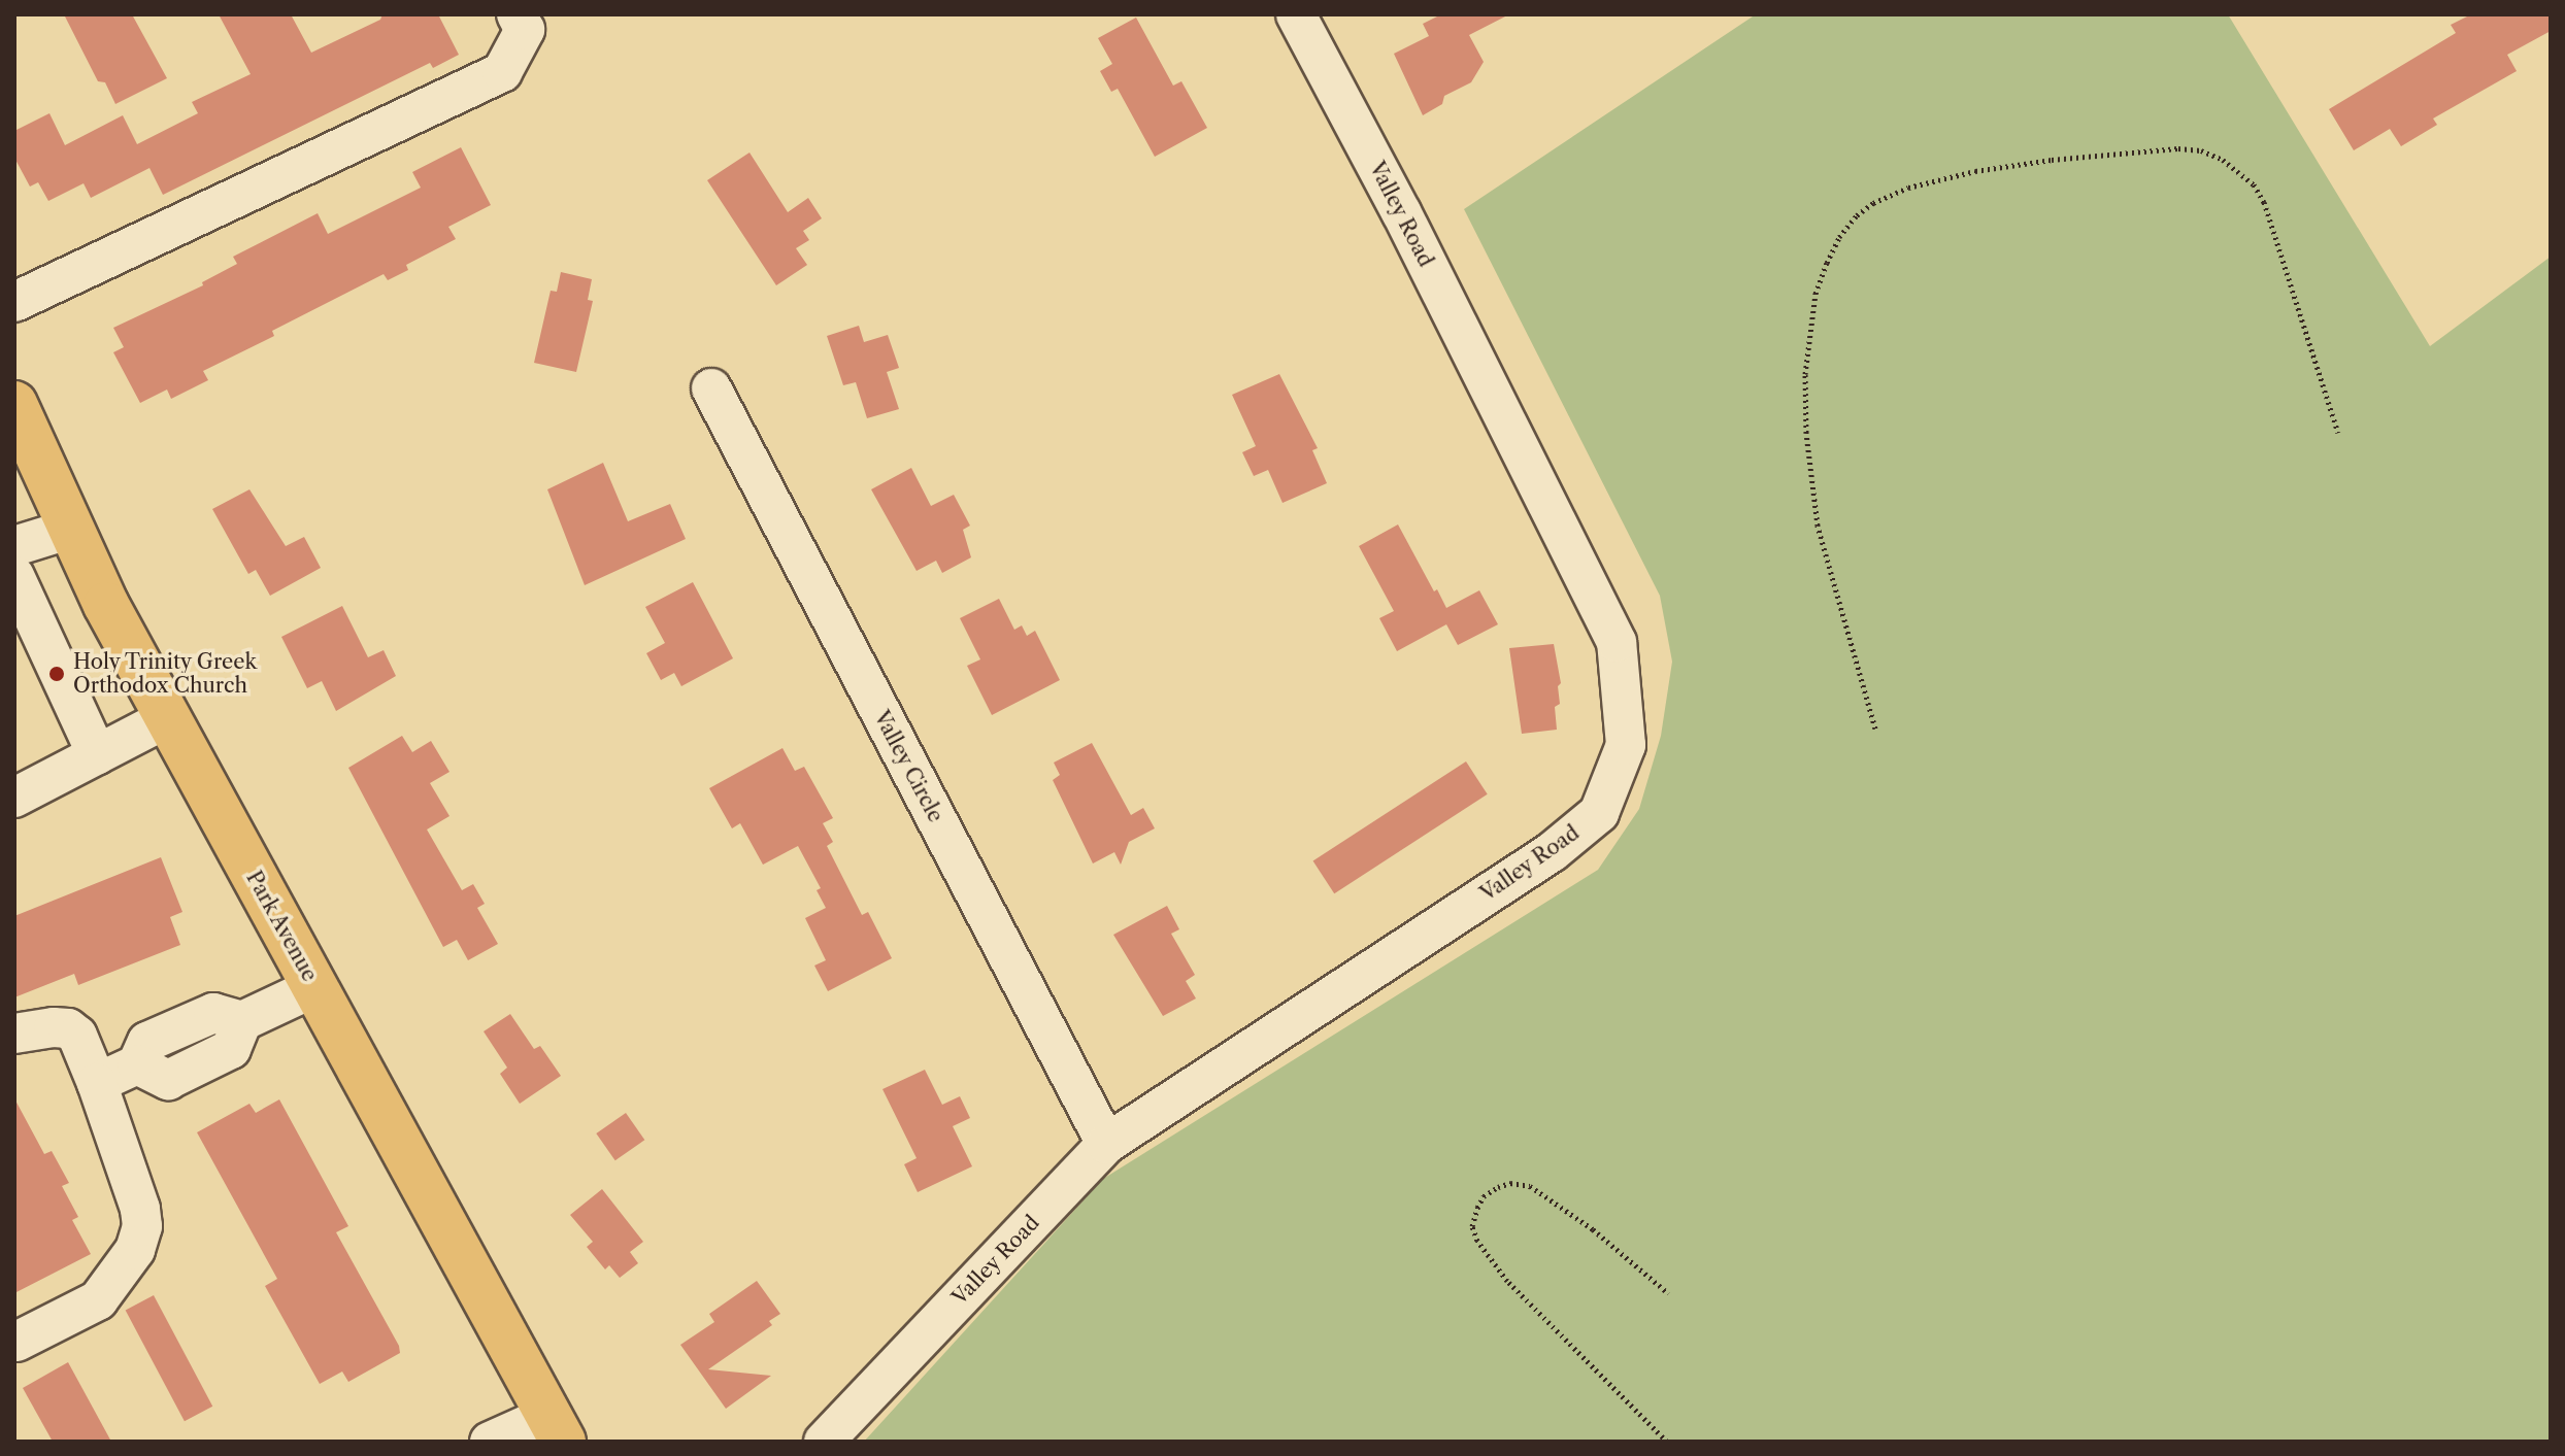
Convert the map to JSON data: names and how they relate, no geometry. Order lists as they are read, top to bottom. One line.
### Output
{"streets":{"main road":["Park Avenue"],"street":["Valley Road","Valley Circle"]},"crossings":[["Valley Road","Valley Circle"]],"places":["Holy Trinity Greek Orthodox Church"]}
